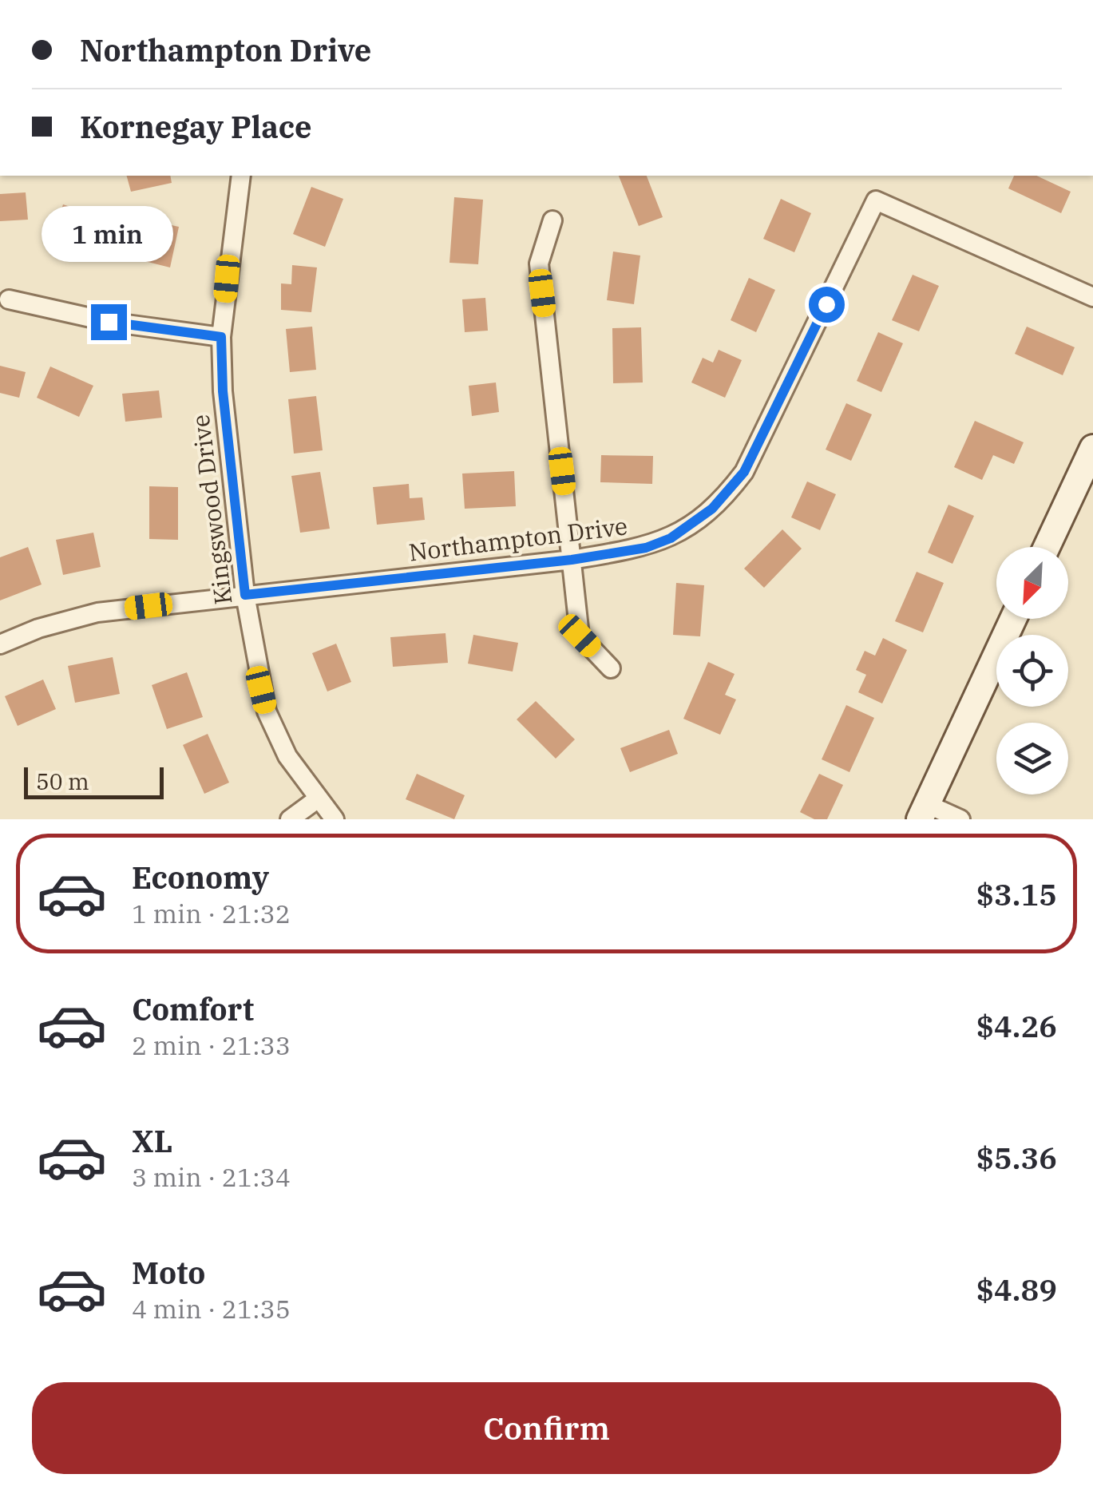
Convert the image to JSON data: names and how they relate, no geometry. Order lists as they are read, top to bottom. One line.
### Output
{"streets":{"street":["Kingswood Drive","Northampton Drive"]},"crossings":[["Kingswood Drive","Northampton Drive"]],"scale_bar":"50 m","north":"bottom left","page":{"banner":["Northampton Drive","Kornegay Place"],"bubble":"1 min","scale":"50 m","list":[{"name":"Economy","note":"1 min · 21:32","value":"$3.15"},{"name":"Comfort","note":"2 min · 21:33","value":"$4.26"},{"name":"XL","note":"3 min · 21:34","value":"$5.36"},{"name":"Moto","note":"4 min · 21:35","value":"$4.89"}],"buttons":"Confirm"}}
